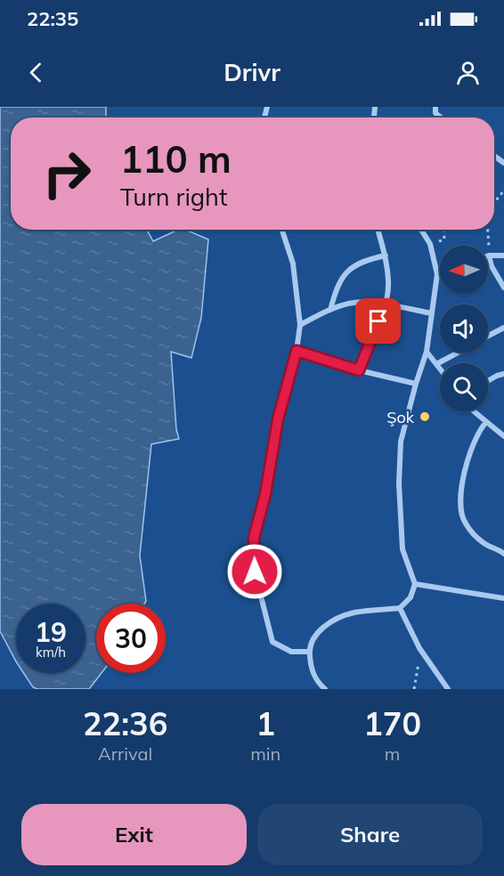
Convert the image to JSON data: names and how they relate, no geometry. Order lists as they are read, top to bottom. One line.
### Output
{"places":["Şok"],"north":"left","page":{"status":"22:35","header":"Drivr","turn":["110 m","Turn right"],"speed":"19 km/h","limit":"30","eta":["22:36","Arrival","1","min","170","m"],"buttons":["Exit","Share"]}}
